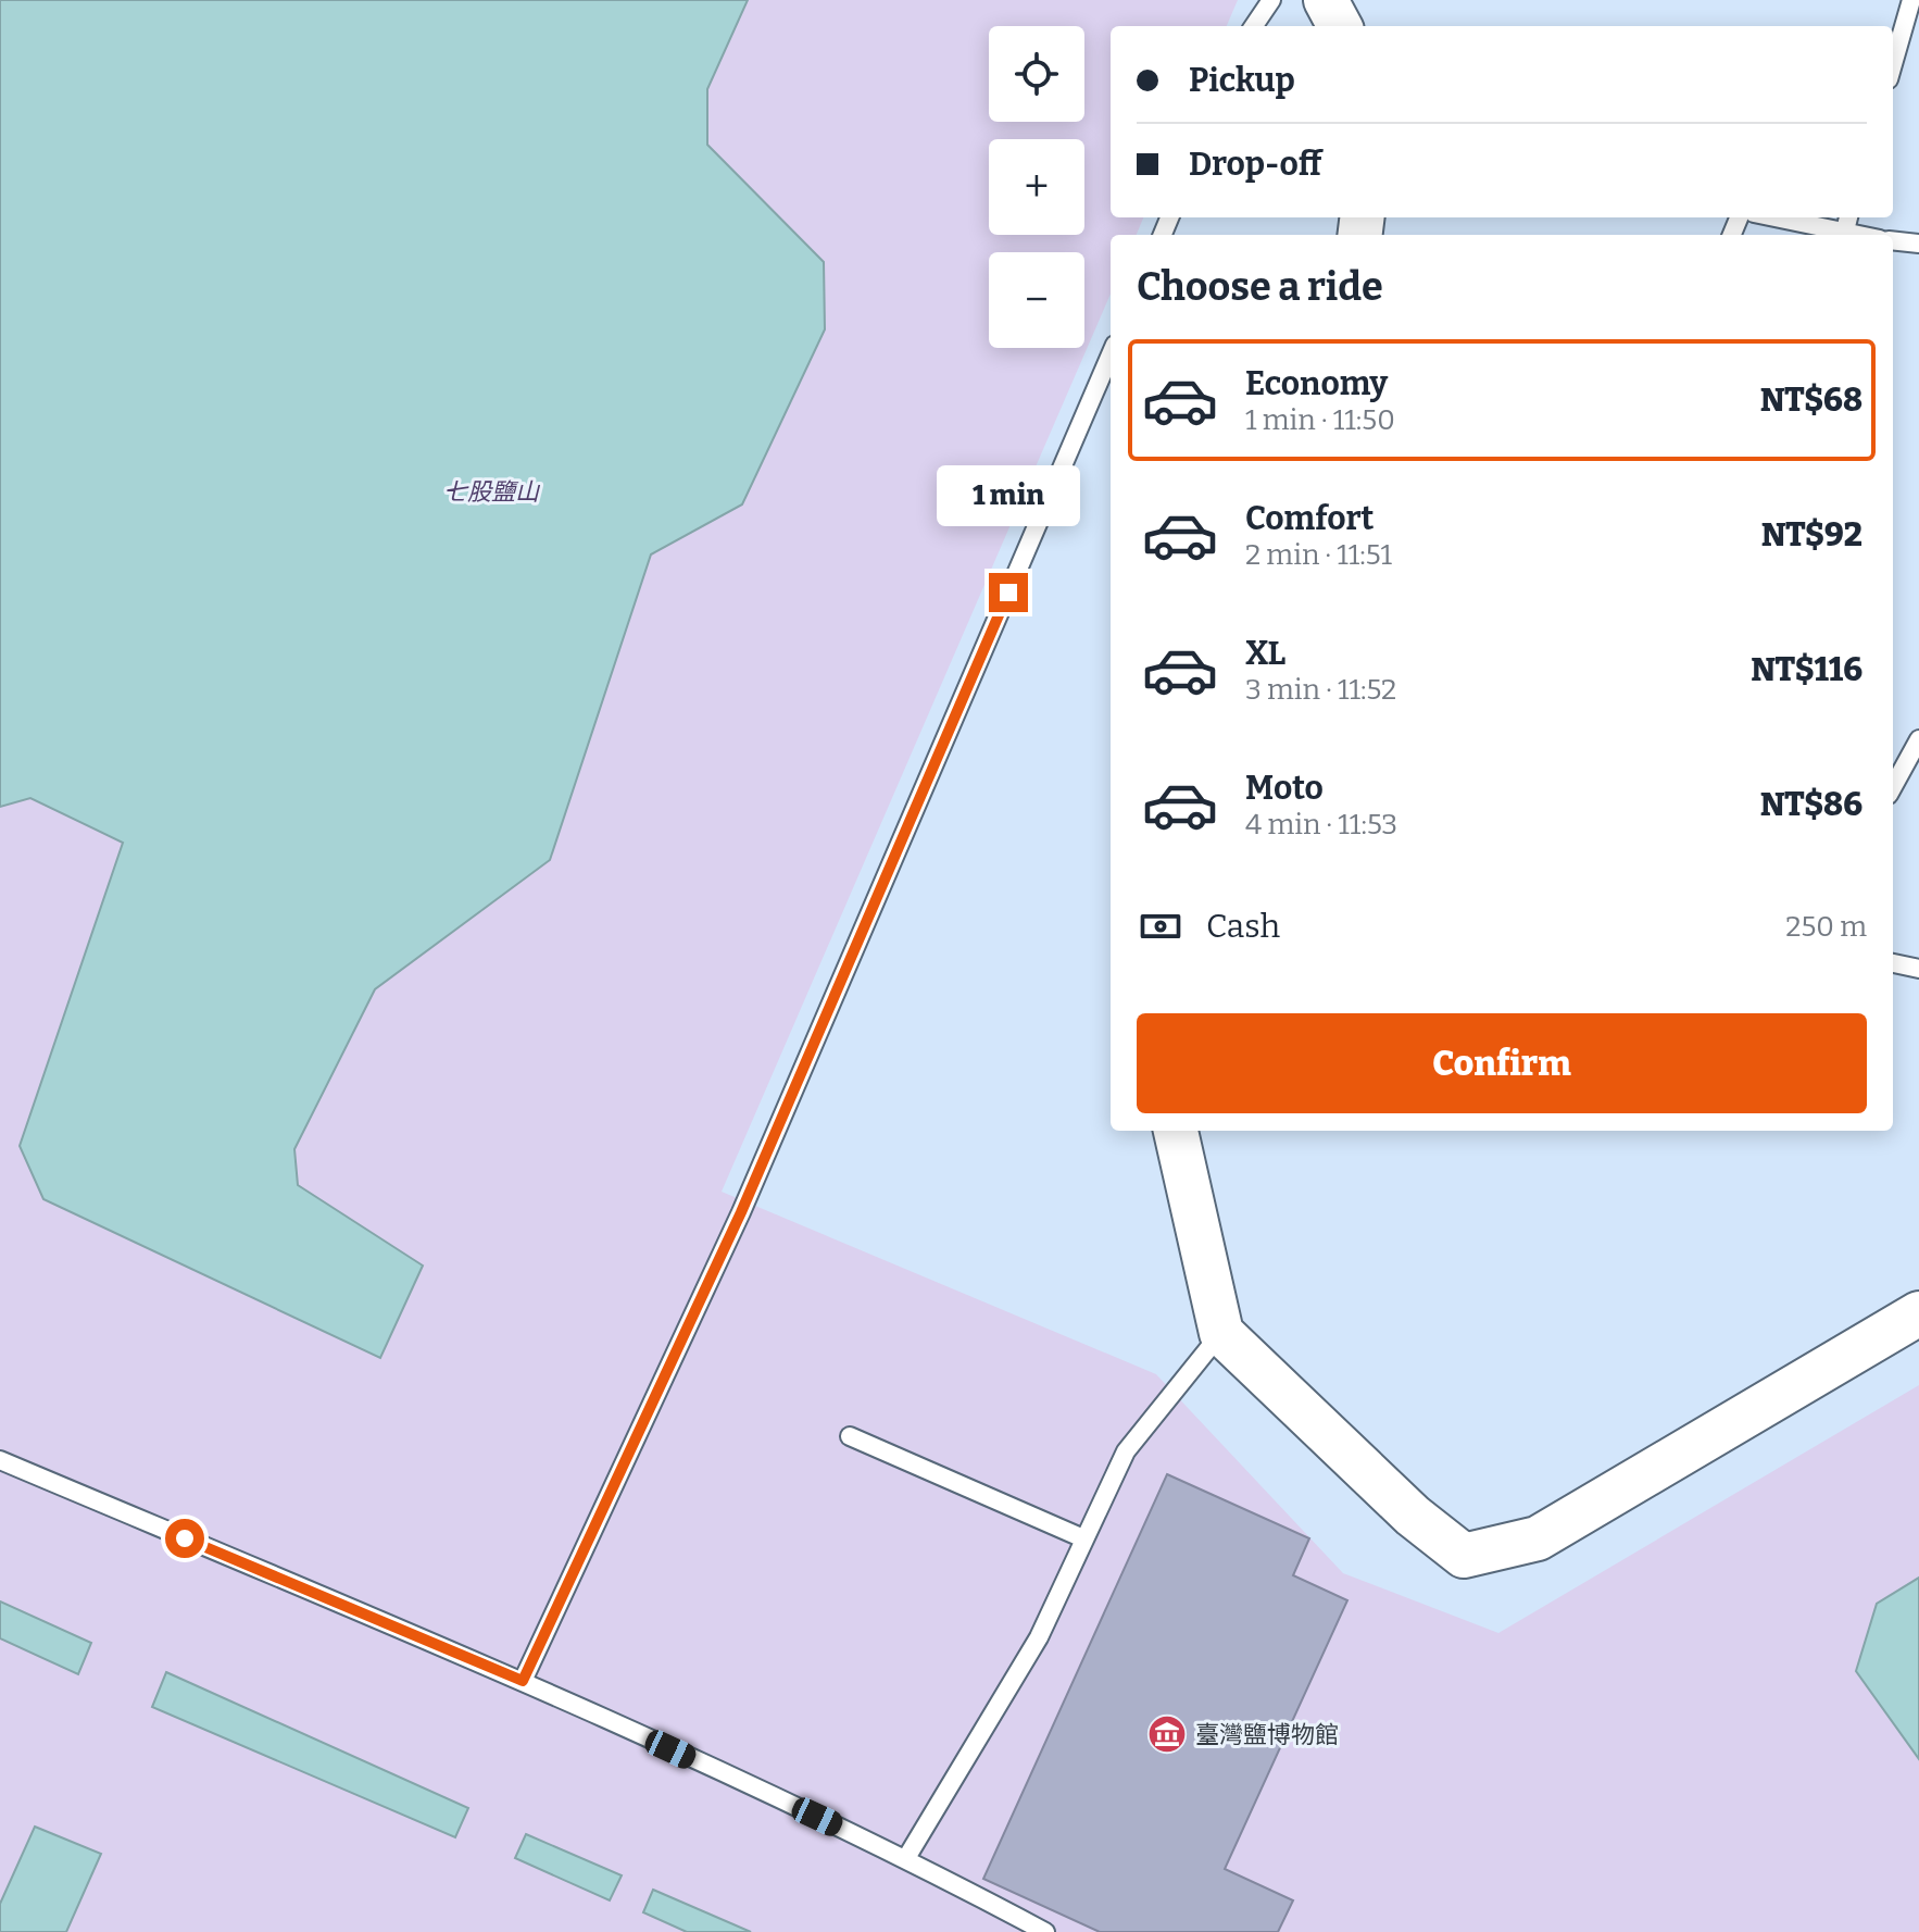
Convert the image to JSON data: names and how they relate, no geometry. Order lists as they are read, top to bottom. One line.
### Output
{"parks":["七股鹽山"],"places":{"museum":["臺灣鹽博物館"]},"page":{"map_buttons":["+","−"],"banner":["Pickup","Drop-off"],"heading":"Choose a ride","list":[{"name":"Economy","note":"1 min · 11:50","value":"NT$68"},{"name":"Comfort","note":"2 min · 11:51","value":"NT$92"},{"name":"XL","note":"3 min · 11:52","value":"NT$116"},{"name":"Moto","note":"4 min · 11:53","value":"NT$86"}],"bubble":"1 min","pay":["Cash","250 m"],"buttons":"Confirm"}}
